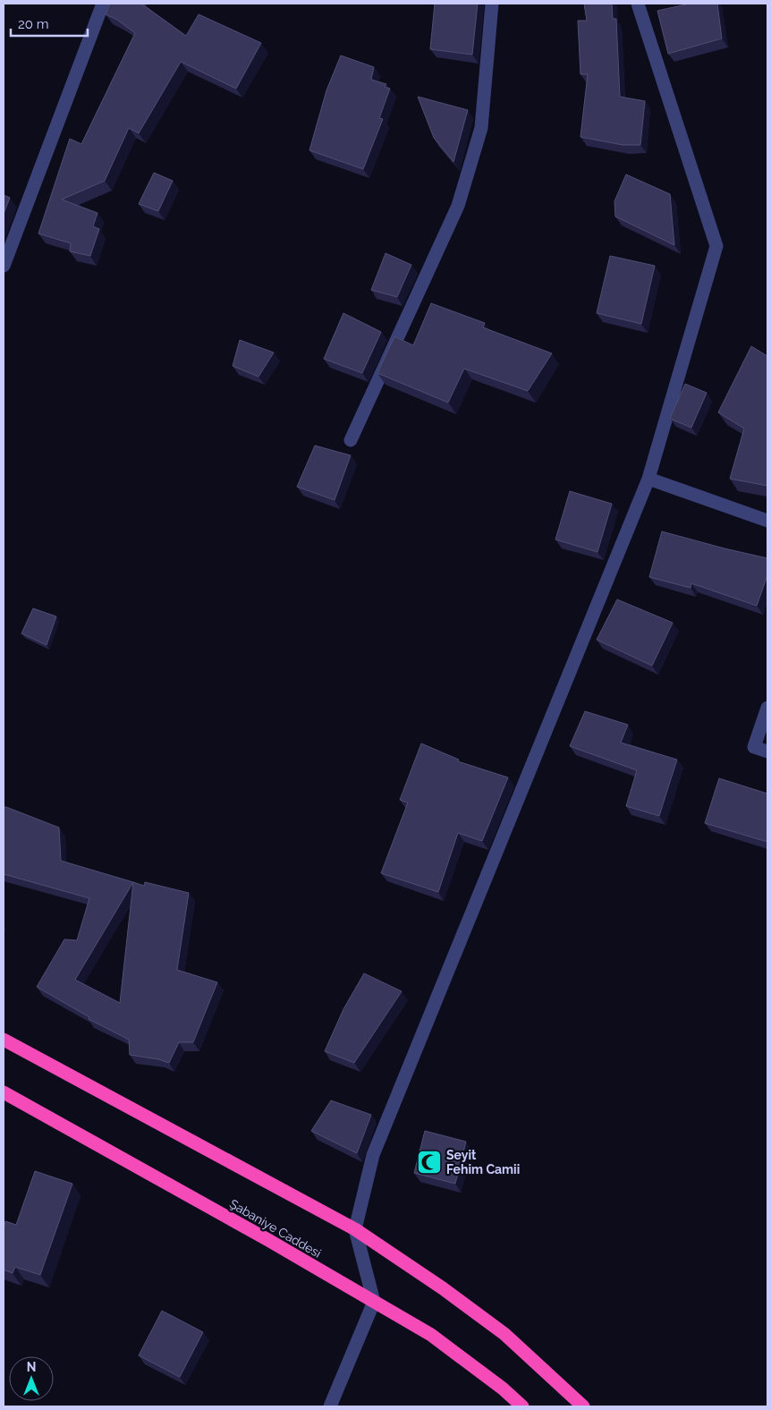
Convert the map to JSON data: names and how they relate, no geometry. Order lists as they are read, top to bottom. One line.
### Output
{"streets":{"highway":["Şabaniye Caddesi"]},"places":{"mosque":["Seyit Fehim Camii"]},"scale_bar":"20 m","north":"top"}
